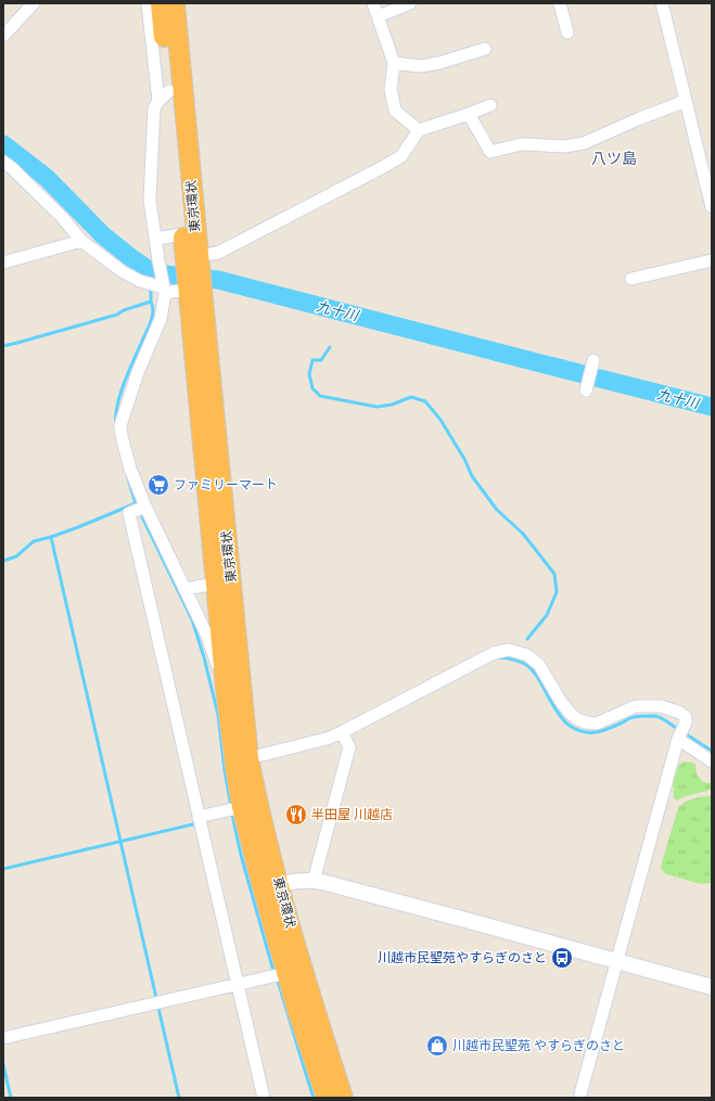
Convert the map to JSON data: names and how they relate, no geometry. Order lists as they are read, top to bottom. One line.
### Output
{"streets":{"highway":["東京環状"]},"districts":["八ツ島"],"water":["九十川"],"places":{"supermarket":["ファミリーマート"],"restaurant":["半田屋 川越店"],"bus stop":["川越市民聖苑やすらぎのさと"],"shop":["川越市民聖苑 やすらぎのさと"]}}
